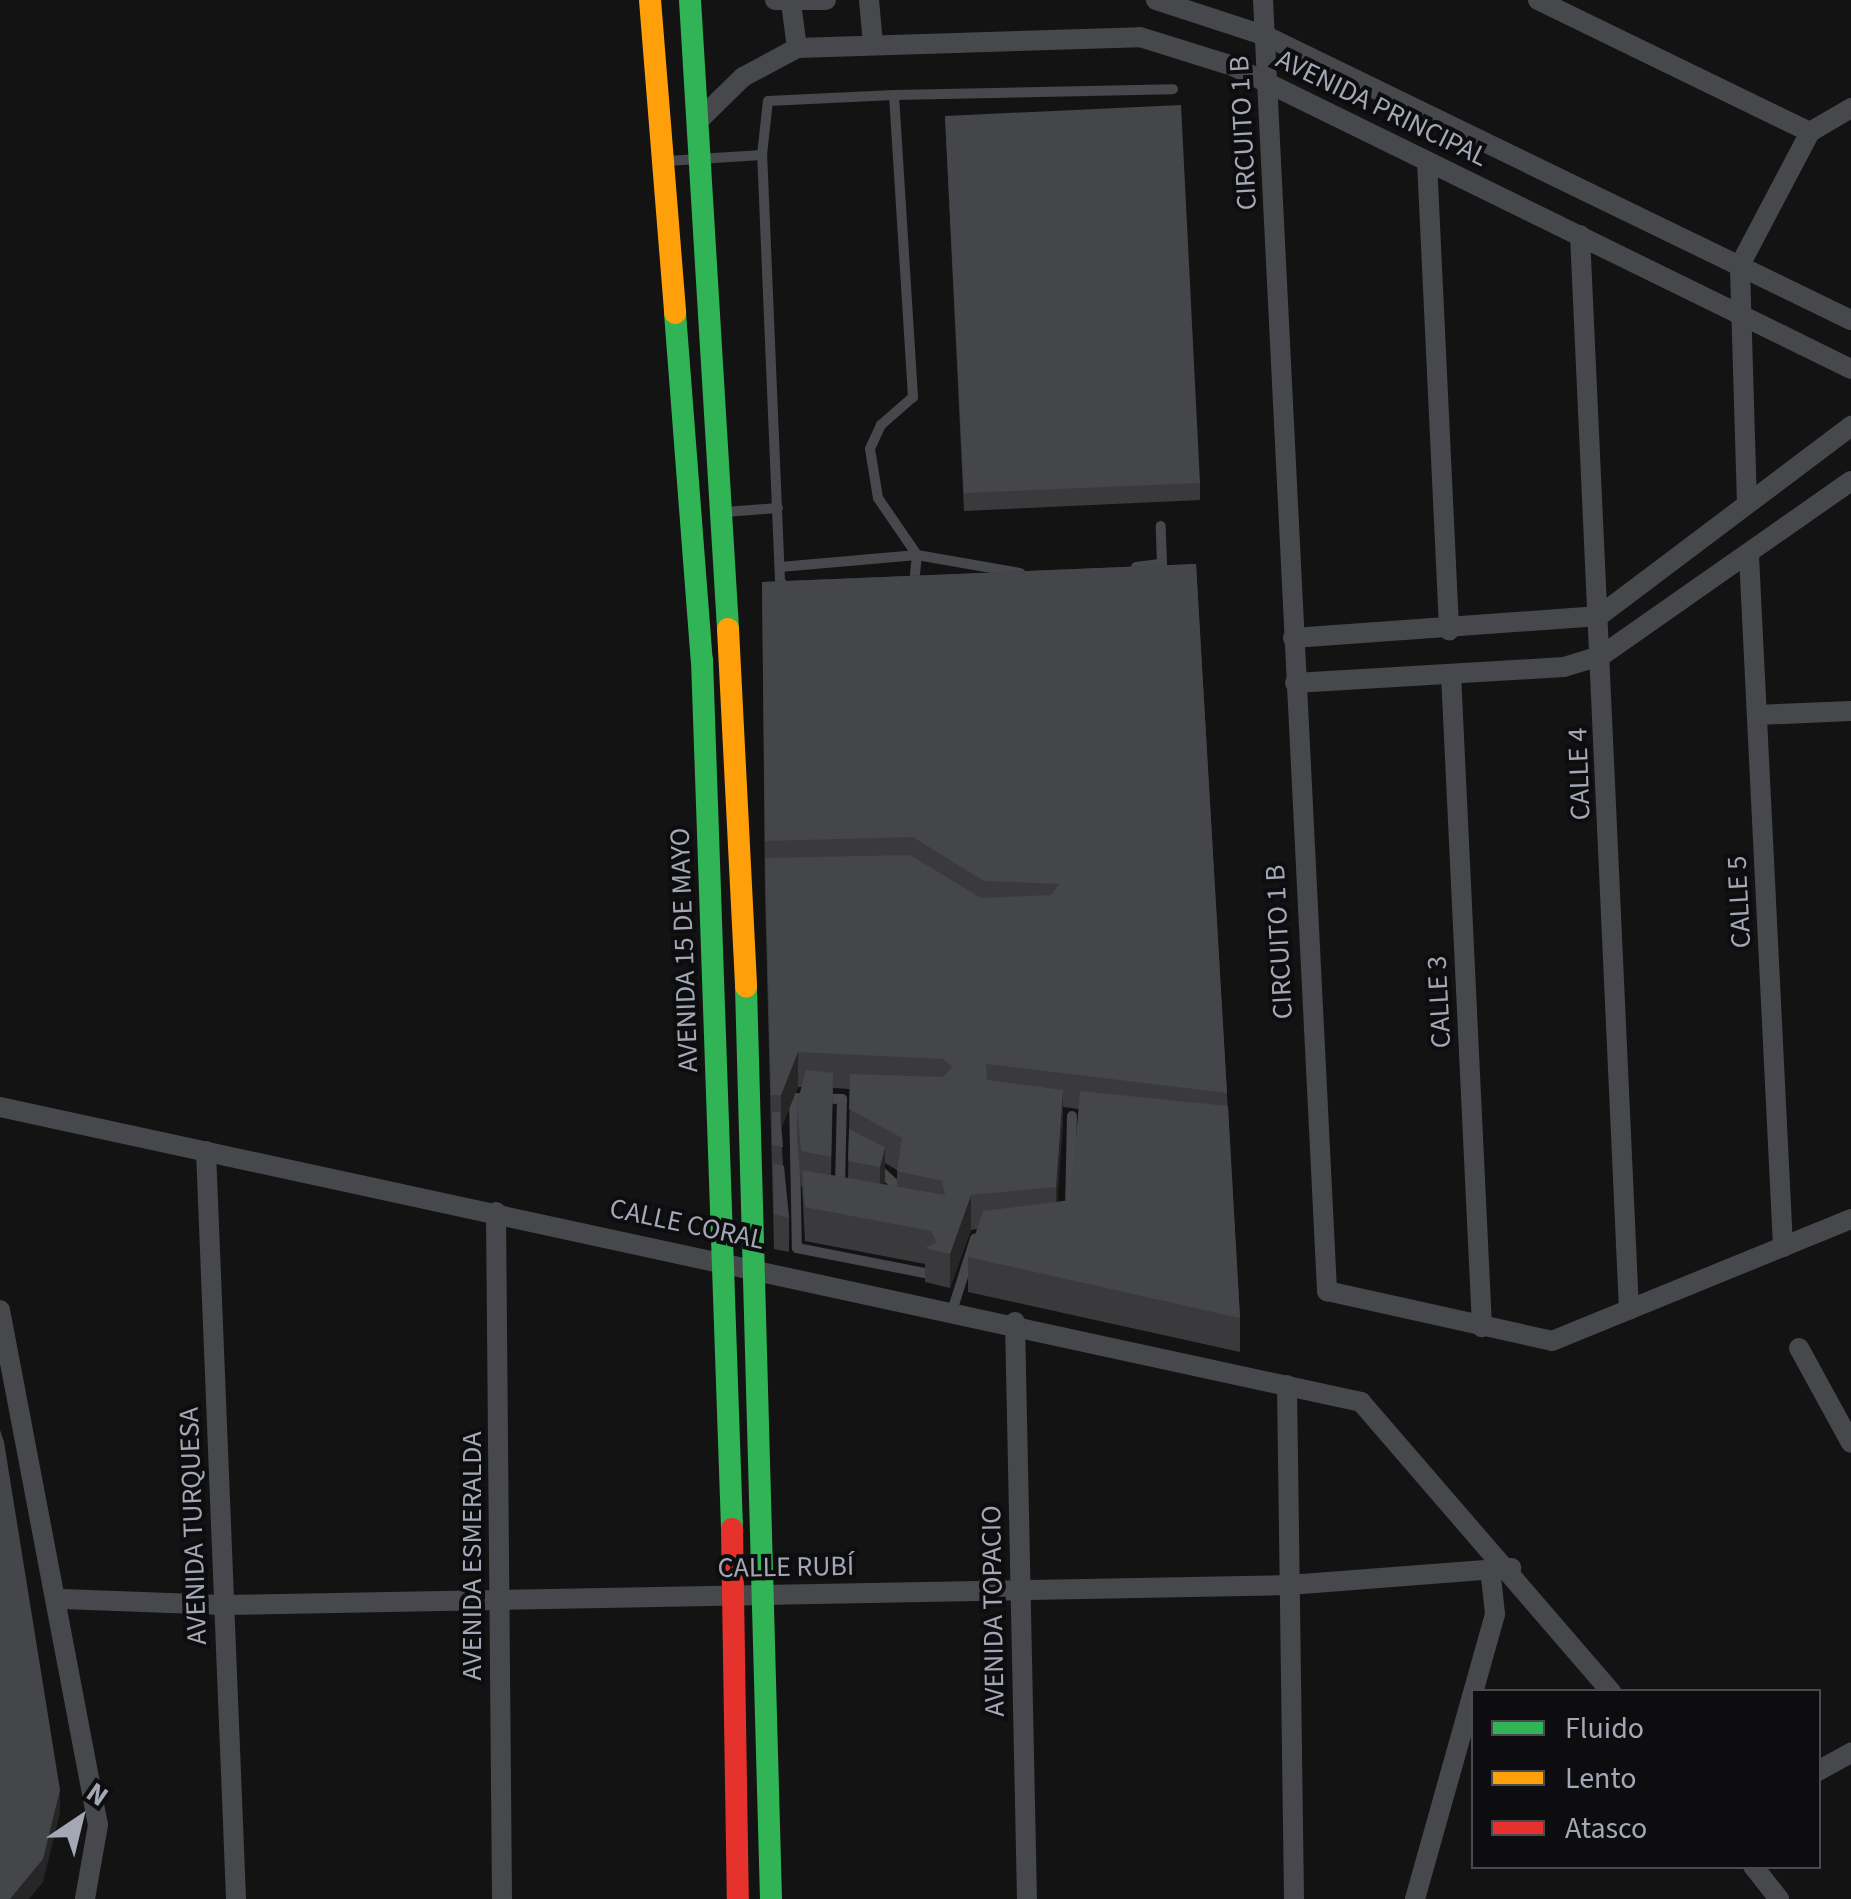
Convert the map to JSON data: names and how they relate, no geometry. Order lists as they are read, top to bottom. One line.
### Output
{"streets":{"main road":["AVENIDA 15 DE MAYO"],"street":["AVENIDA PRINCIPAL","CIRCUITO 1 B","CALLE 4","CALLE 5","CALLE 3","CALLE CORAL","AVENIDA TURQUESA","AVENIDA ESMERALDA","CALLE RUBÍ","AVENIDA TOPACIO"]},"crossings":[["AVENIDA PRINCIPAL","CIRCUITO 1 B"],["AVENIDA PRINCIPAL","CALLE 4"],["CIRCUITO 1 B","CALLE 4"],["CIRCUITO 1 B","CALLE 5"],["CIRCUITO 1 B","CALLE 3"],["AVENIDA 15 DE MAYO","CALLE CORAL"],["AVENIDA 15 DE MAYO","CALLE RUBÍ"],["CALLE CORAL","AVENIDA TURQUESA"],["CALLE CORAL","AVENIDA ESMERALDA"],["CALLE CORAL","CALLE RUBÍ"],["CALLE CORAL","AVENIDA TOPACIO"],["AVENIDA TURQUESA","CALLE RUBÍ"],["AVENIDA ESMERALDA","CALLE RUBÍ"],["CALLE RUBÍ","AVENIDA TOPACIO"]],"legend":["Fluido","Lento","Atasco"],"north":"top right"}
